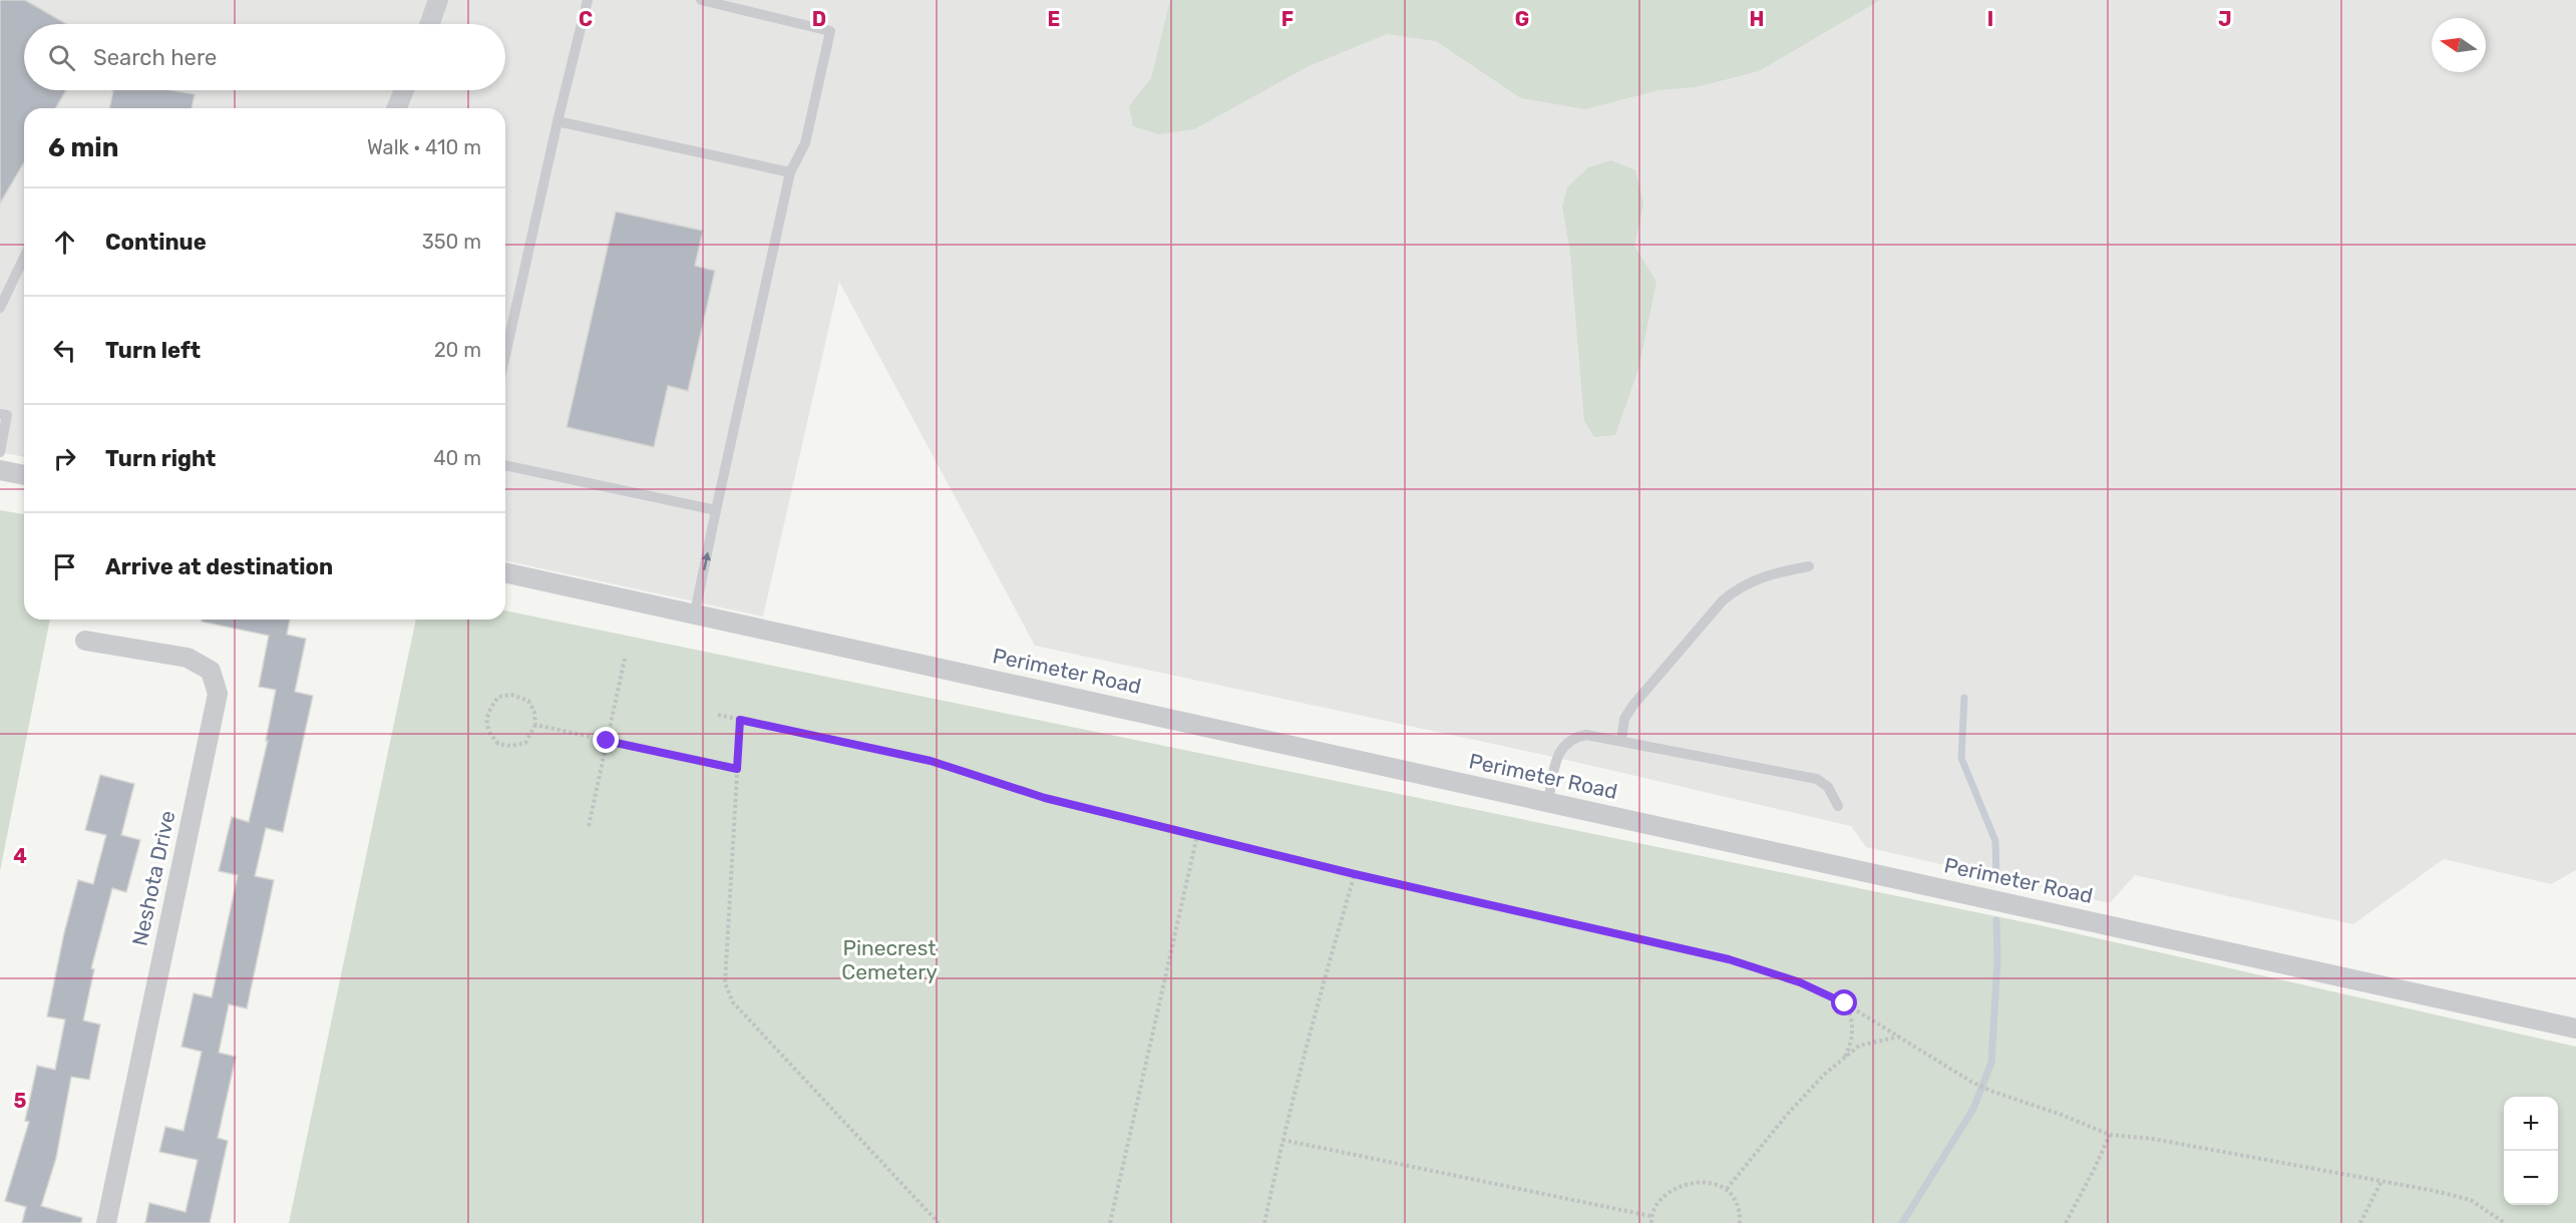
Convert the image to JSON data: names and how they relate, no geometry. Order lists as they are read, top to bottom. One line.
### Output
{"streets":{"street":["Perimeter Road","Neshota Drive"]},"parks":["Pinecrest Cemetery"],"north":"left","page":{"search":"Search here","heading":["6 min","Walk · 410 m"],"list":[["Continue","350 m"],["Turn left","20 m"],["Turn right","40 m"],"Arrive at destination"],"map_buttons":["+","−"]},"grid":{"columns":["C","D","E","F","G","H","I","J"],"rows":["4","5"]}}
